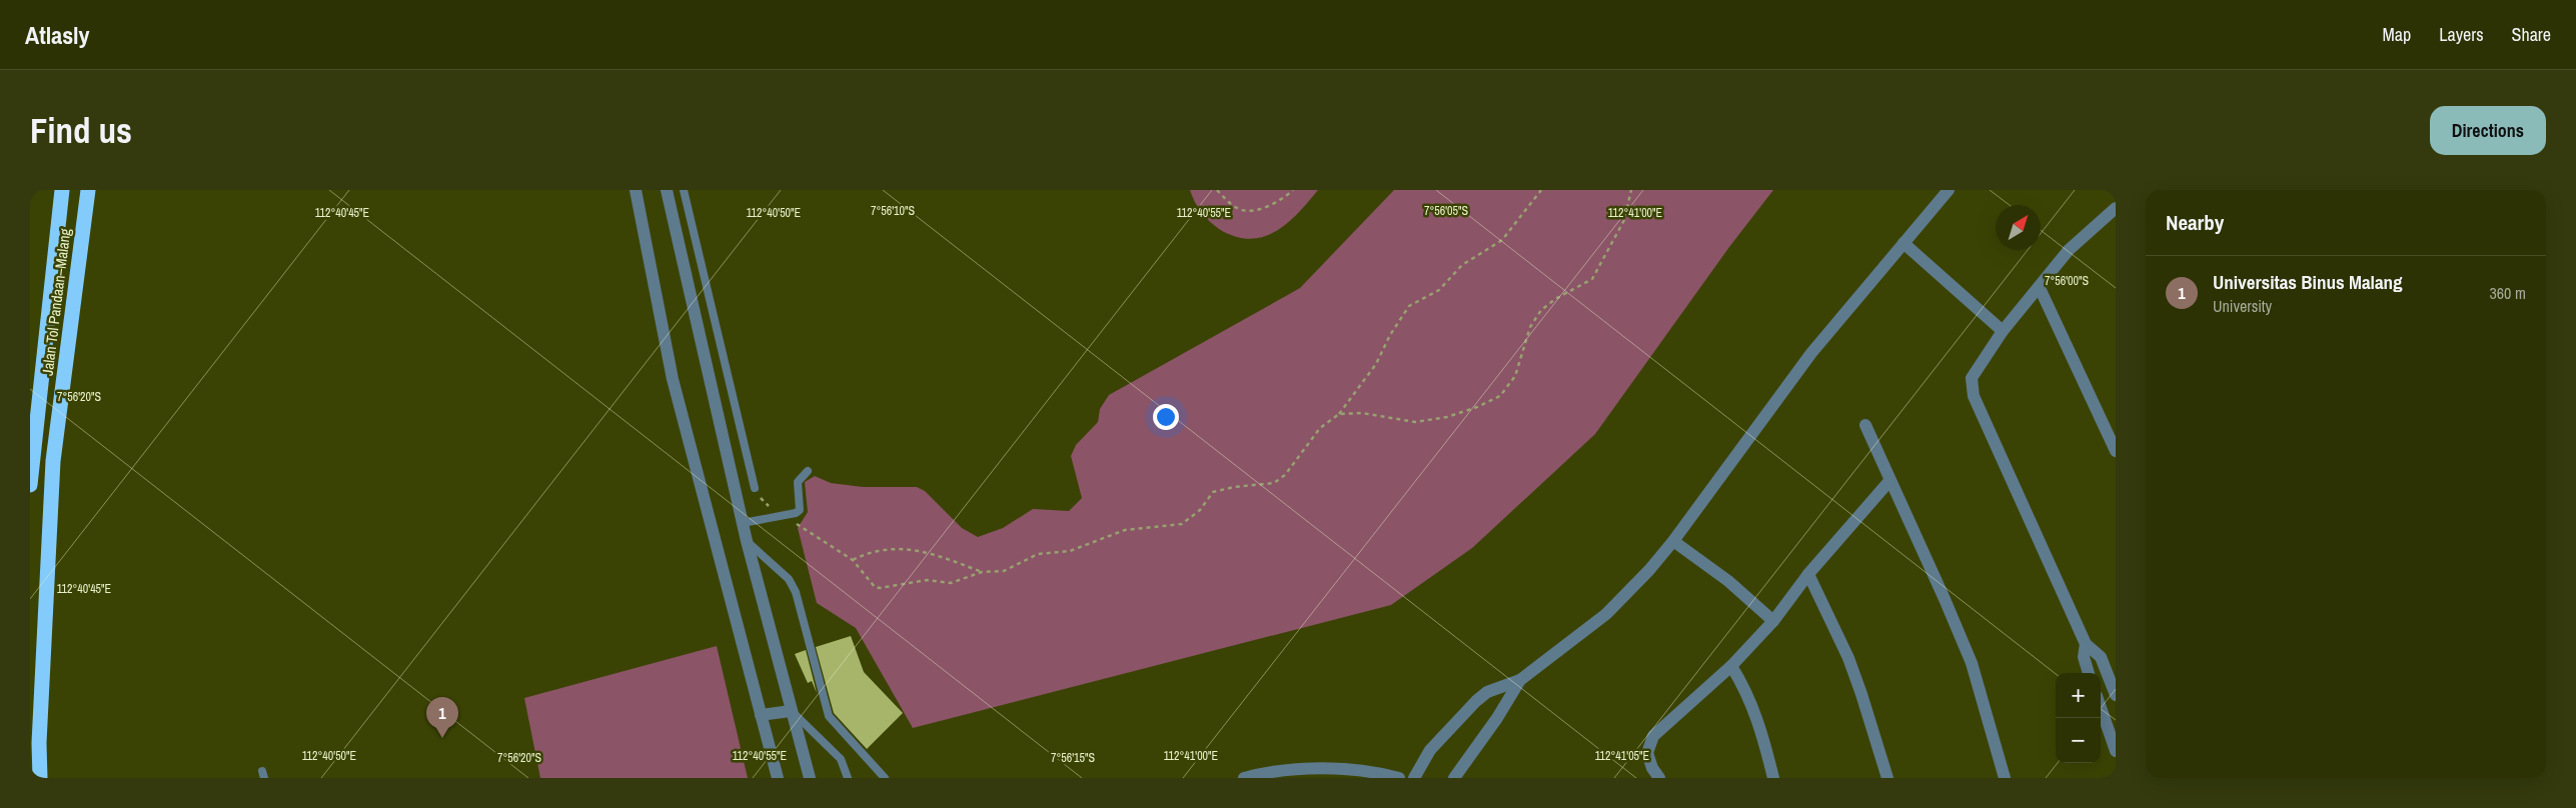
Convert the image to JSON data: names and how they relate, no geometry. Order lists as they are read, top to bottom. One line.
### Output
{"streets":{"highway":["Jalan Tol Pandaan–Malang"]},"north":"top right","page":{"header":"Atlasly","nav":["Map","Layers","Share"],"buttons":"Directions","title":"Find us","heading":"Nearby","list":[{"mark":"1","name":"Universitas Binus Malang","note":"University","value":"360 m"}],"map_buttons":["+","−"],"pins":"1"},"coordinates":["7°56'10\"S","7°56'05\"S","112°40'45\"E","112°40'50\"E","112°40'55\"E","112°41'00\"E","7°56'00\"S","7°56'20\"S","112°41'05\"E","7°56'15\"S"]}
